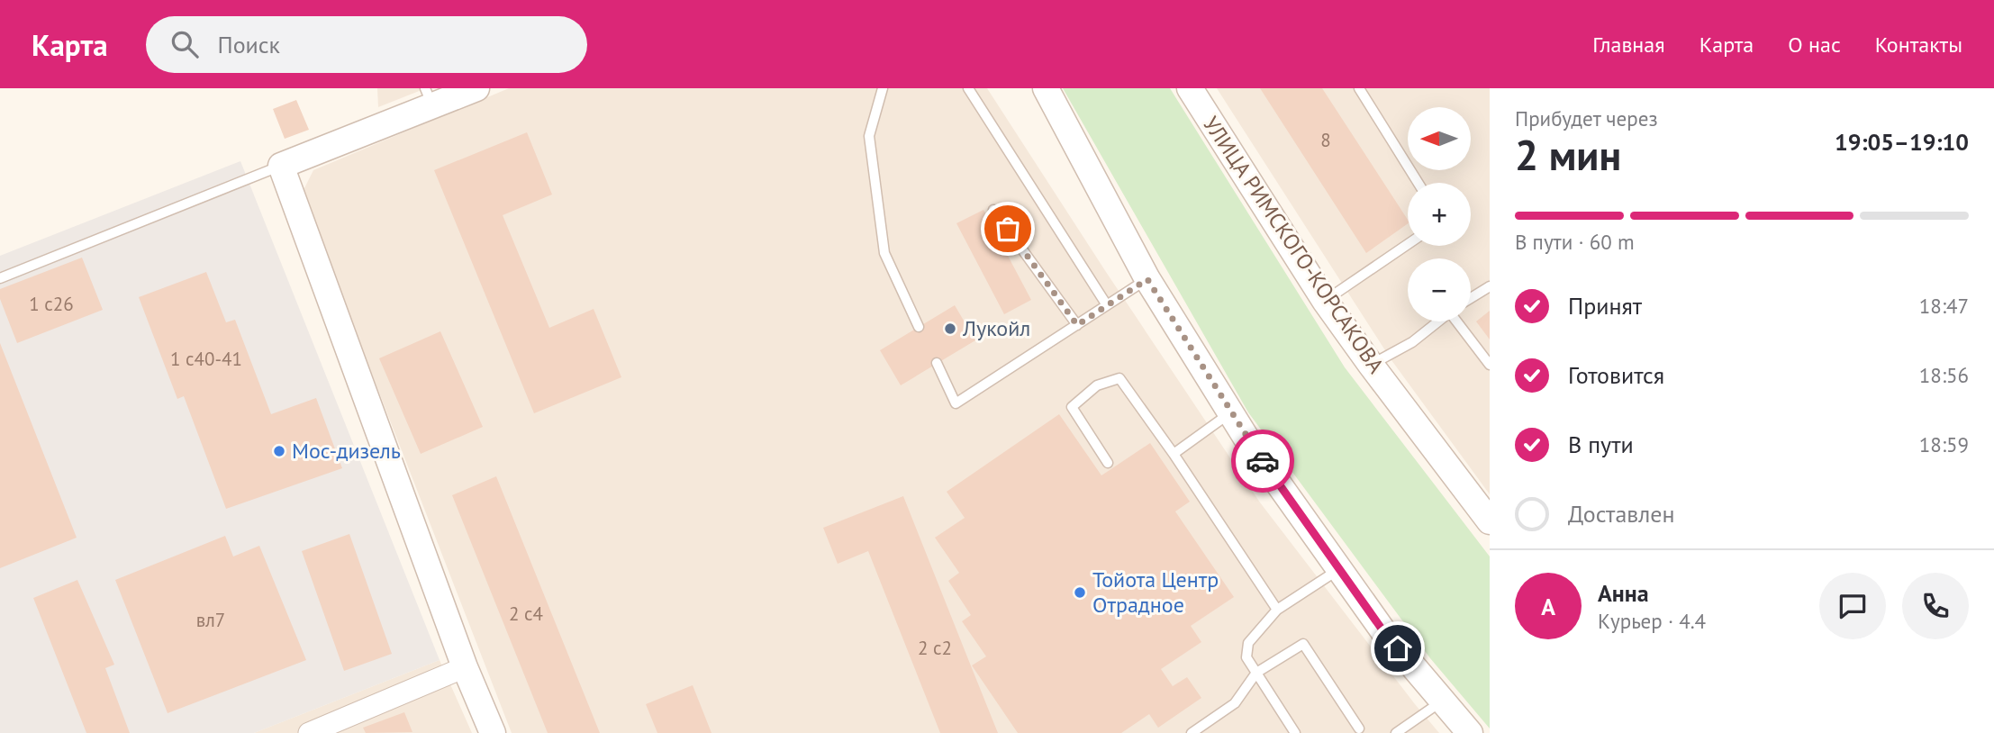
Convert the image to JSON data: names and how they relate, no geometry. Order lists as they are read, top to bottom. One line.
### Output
{"streets":{"street":["УЛИЦА РИМСКОГО-КОРСАКОВА"]},"places":["Лукойл","Мос-дизель","Тойота Центр Отрадное"],"house_numbers":["8","1 с26","1 с40-41","2 c4","вл7","2 с2"],"north":"left","page":{"header":"Карта","search":"Поиск","nav":["Главная","Карта","О нас","Контакты"],"heading":["2 мин","Прибудет через","19:05–19:10"],"panel":["Анна","Курьер · 4.4"],"map_buttons":["+","−"],"bar":"В пути · 60 m","list":[["Принят","18:47"],["Готовится","18:56"],["В пути","18:59"],"Доставлен"],"round":"А"}}
